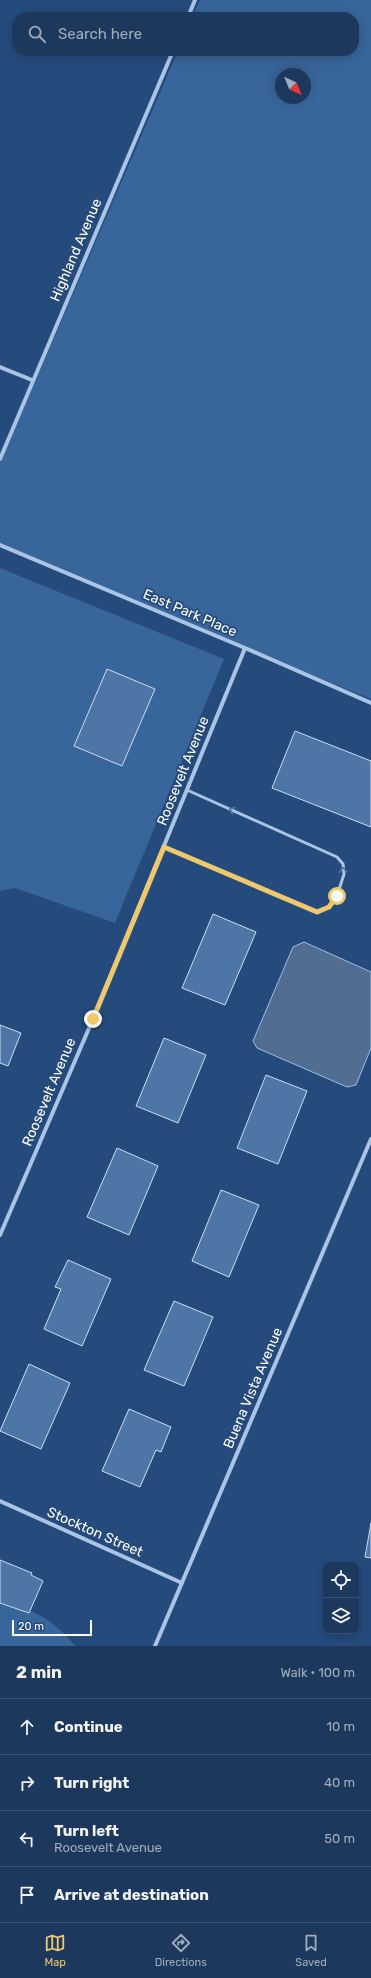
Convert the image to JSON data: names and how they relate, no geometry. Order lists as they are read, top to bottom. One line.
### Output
{"streets":{"street":["Highland Avenue","East Park Place","Roosevelt Avenue","Buena Vista Avenue","Stockton Street"]},"crossings":[["East Park Place","Roosevelt Avenue"],["Buena Vista Avenue","Stockton Street"]],"scale_bar":"20 m","north":"bottom right","page":{"search":"Search here","scale":"20 m","heading":["2 min","Walk · 100 m"],"list":[["Continue","10 m"],["Turn right","40 m"],["Turn left","Roosevelt Avenue","50 m"],"Arrive at destination"],"nav":["Map","Directions","Saved"]}}
